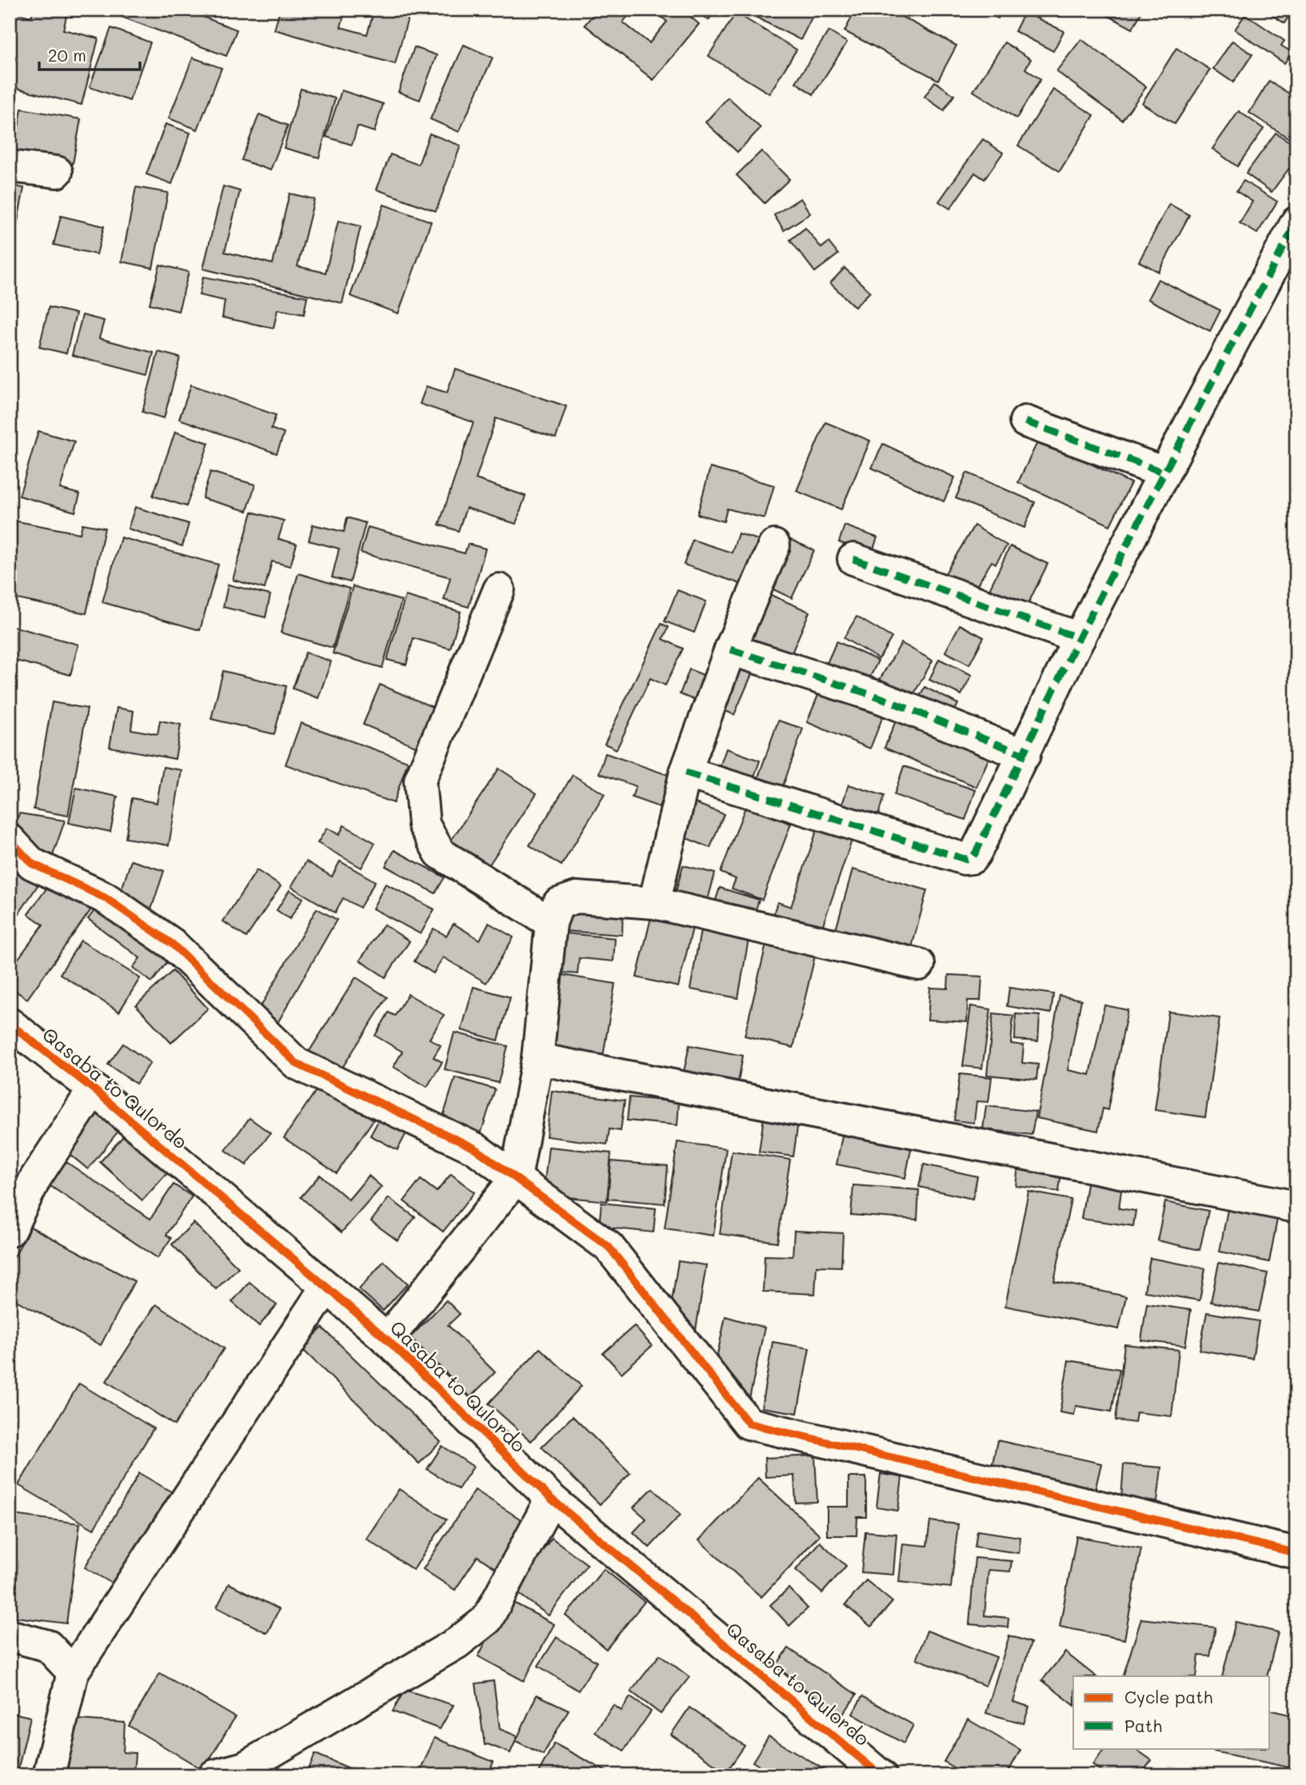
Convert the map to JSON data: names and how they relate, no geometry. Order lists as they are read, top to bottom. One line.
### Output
{"streets":{"street":["Qasaba to Qulordo"]},"legend":["Cycle path","Path"],"scale_bar":"20 m"}
